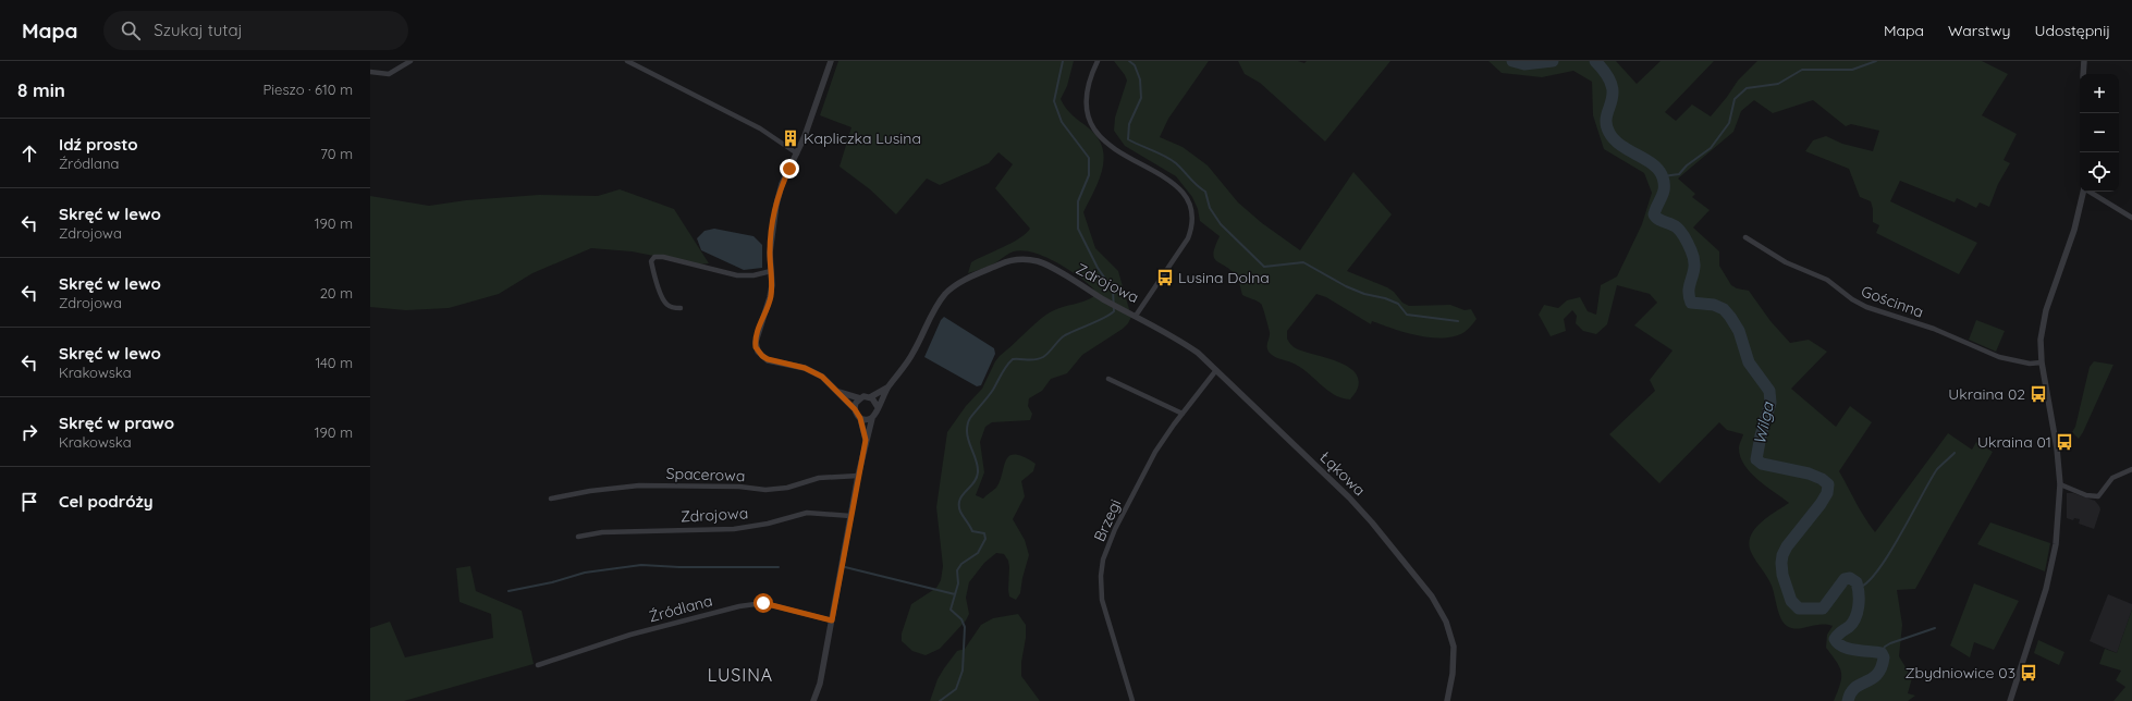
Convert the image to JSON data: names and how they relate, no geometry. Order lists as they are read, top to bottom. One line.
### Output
{"streets":{"street":["Zdrojowa","Gościnna","Łąkowa","Spacerowa","Brzegi","Źródlana"]},"crossings":[["Zdrojowa","Łąkowa"],["Łąkowa","Brzegi"]],"districts":["LUSINA"],"water":["Wilga"],"places":{"building":["Kapliczka Lusina"],"bus stop":["Lusina Dolna","Ukraina 02","Ukraina 01","Zbydniowice 03"]},"page":{"header":"Mapa","search":"Szukaj tutaj","nav":["Mapa","Warstwy","Udostępnij"],"heading":["8 min","Pieszo · 610 m"],"map_buttons":["+","−"],"list":[["Idź prosto","Źródlana","70 m"],["Skręć w lewo","Zdrojowa","190 m"],["Skręć w lewo","Zdrojowa","20 m"],["Skręć w lewo","Krakowska","140 m"],["Skręć w prawo","Krakowska","190 m"],"Cel podróży"]}}
